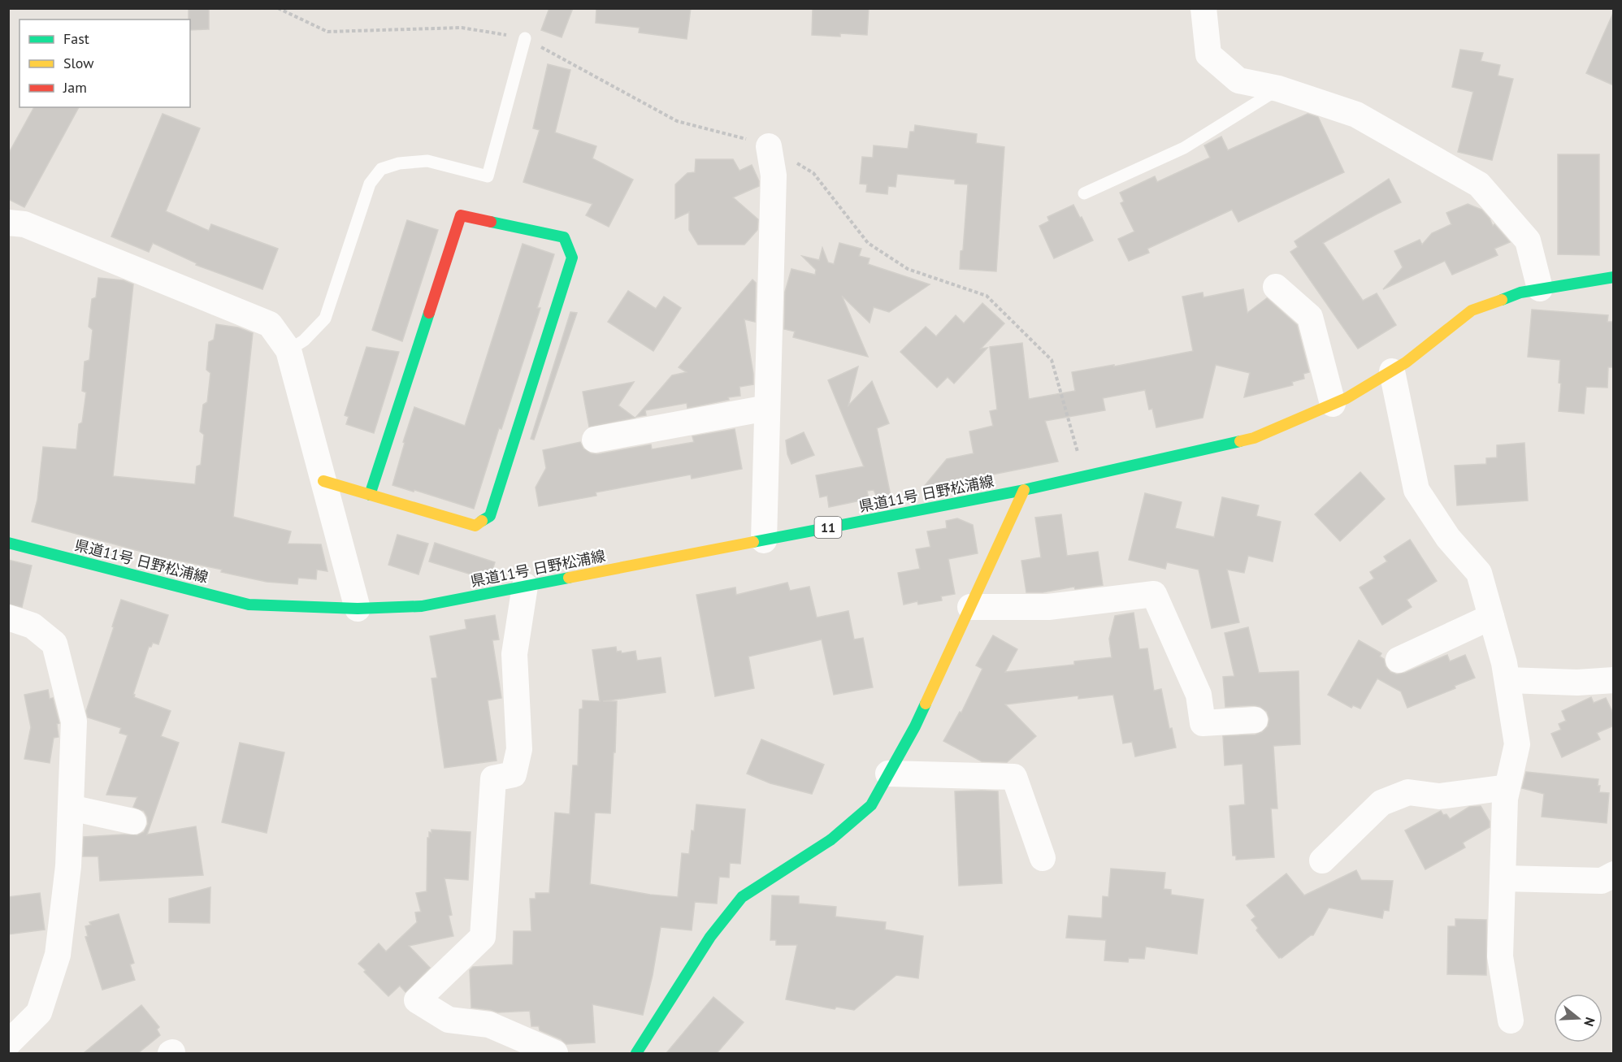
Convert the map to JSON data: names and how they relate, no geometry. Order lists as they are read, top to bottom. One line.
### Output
{"streets":{"main road":["県道11号 日野松浦線","11"]},"legend":["Fast","Slow","Jam"],"north":"right"}
